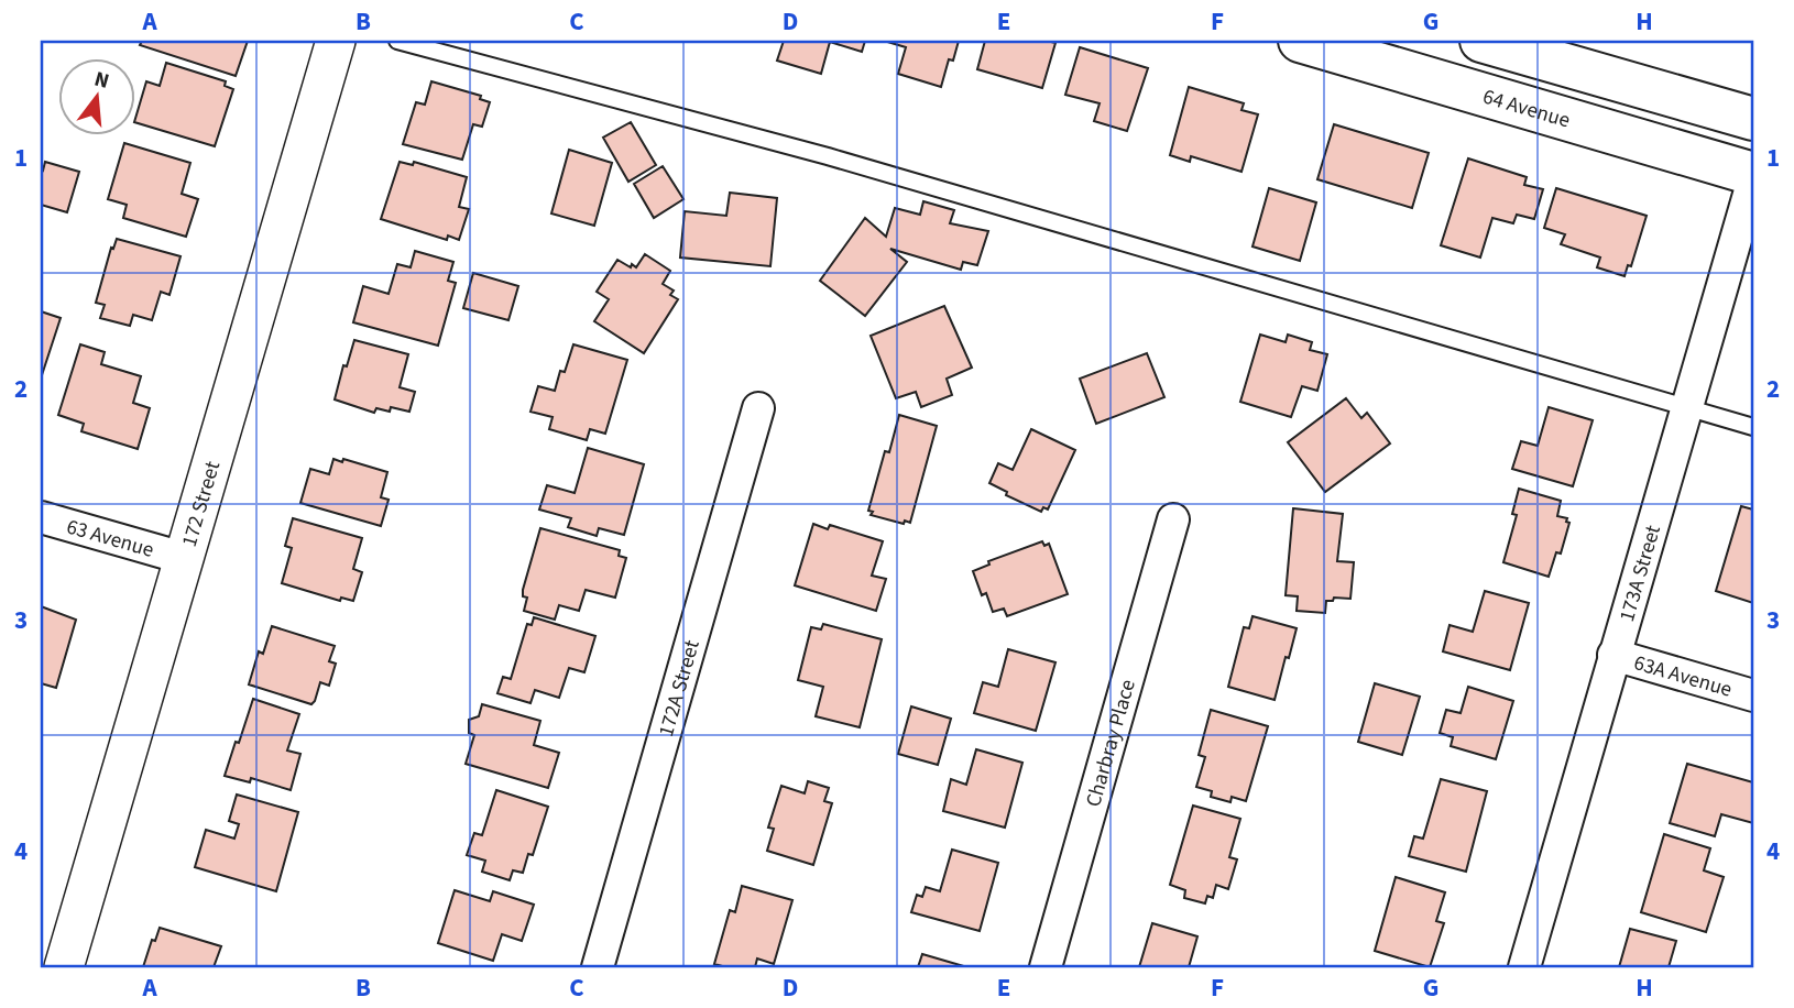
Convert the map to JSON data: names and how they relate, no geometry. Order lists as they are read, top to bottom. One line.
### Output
{"streets":{"main road":["64 Avenue"],"street":["172 Street","63 Avenue","173A Street","63A Avenue","172A Street","Charbray Place"]},"crossings":[["64 Avenue","173A Street"],["172 Street","63 Avenue"],["173A Street","63A Avenue"]],"north":"top","grid":{"columns":["A","B","C","D","E","F","G","H"],"rows":["1","2","3","4"]}}
